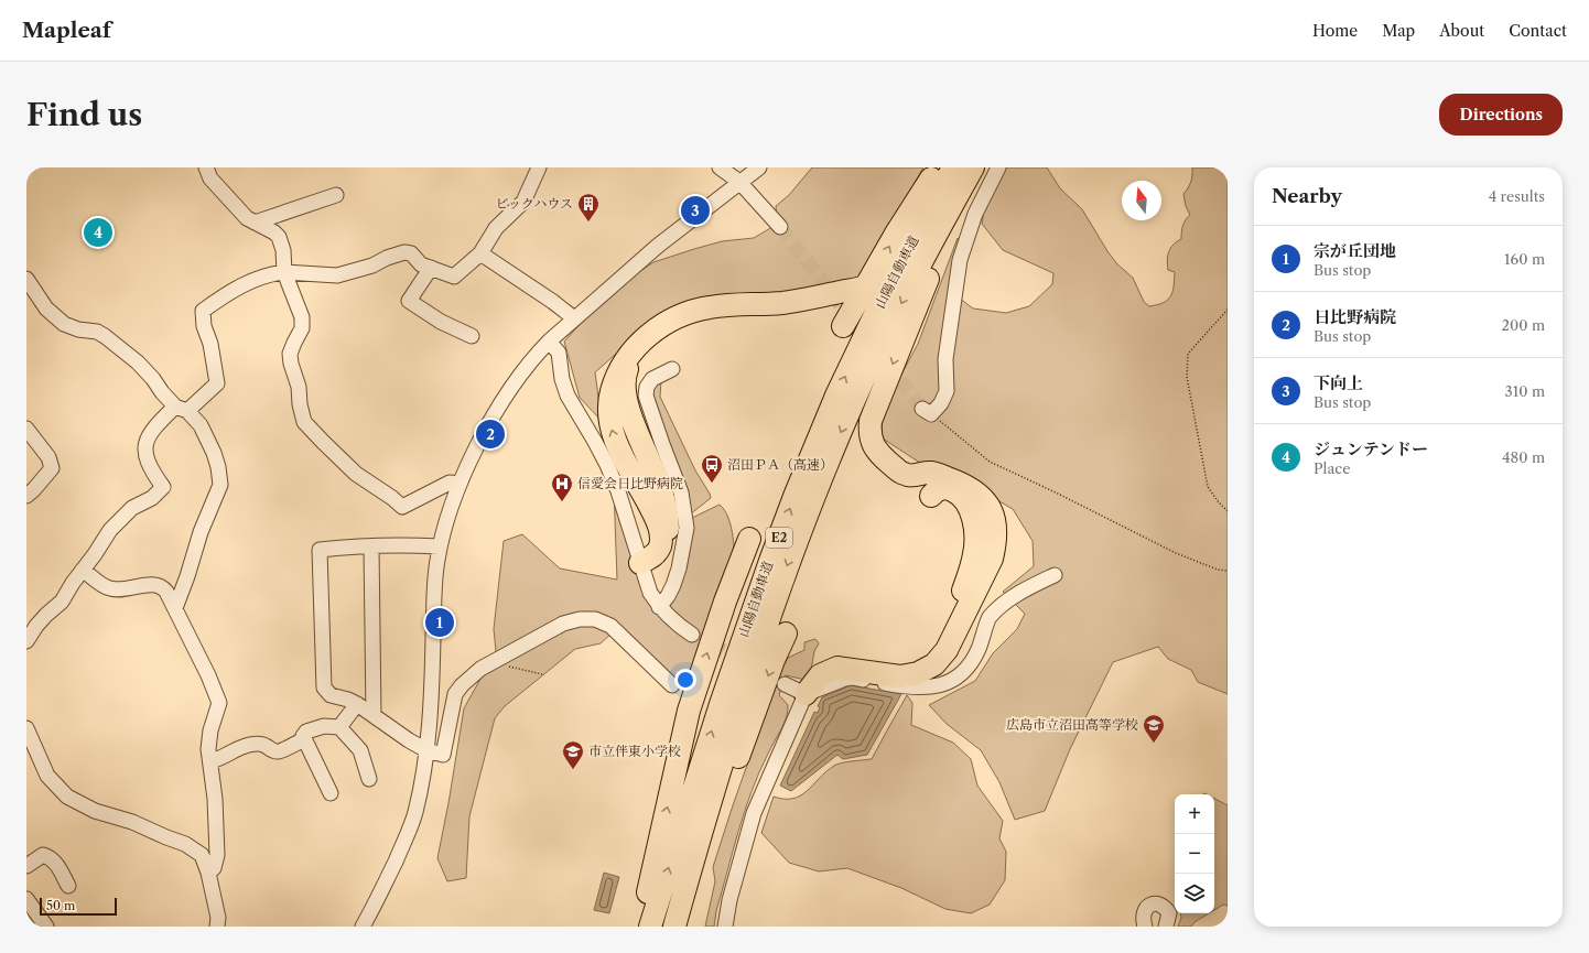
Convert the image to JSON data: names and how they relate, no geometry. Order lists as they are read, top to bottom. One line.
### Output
{"streets":{"highway":["山陽自動車道","E2"]},"places":{"building":["ビックハウス"],"bus stop":["沼田ＰＡ（高速）"],"hospital":["信愛会日比野病院"],"school or university":["広島市立沼田高等学校","市立伴東小学校"]},"scale_bar":"50 m","north":"top","page":{"header":"Mapleaf","nav":["Home","Map","About","Contact"],"buttons":"Directions","title":"Find us","heading":["Nearby","4 results"],"pins":["3","4","2","1"],"list":[{"mark":"1","name":"宗が丘団地","note":"Bus stop","value":"160 m"},{"mark":"2","name":"日比野病院","note":"Bus stop","value":"200 m"},{"mark":"3","name":"下向上","note":"Bus stop","value":"310 m"},{"mark":"4","name":"ジュンテンドー","note":"Place","value":"480 m"}],"map_buttons":["+","−"],"scale":"50 m"}}
